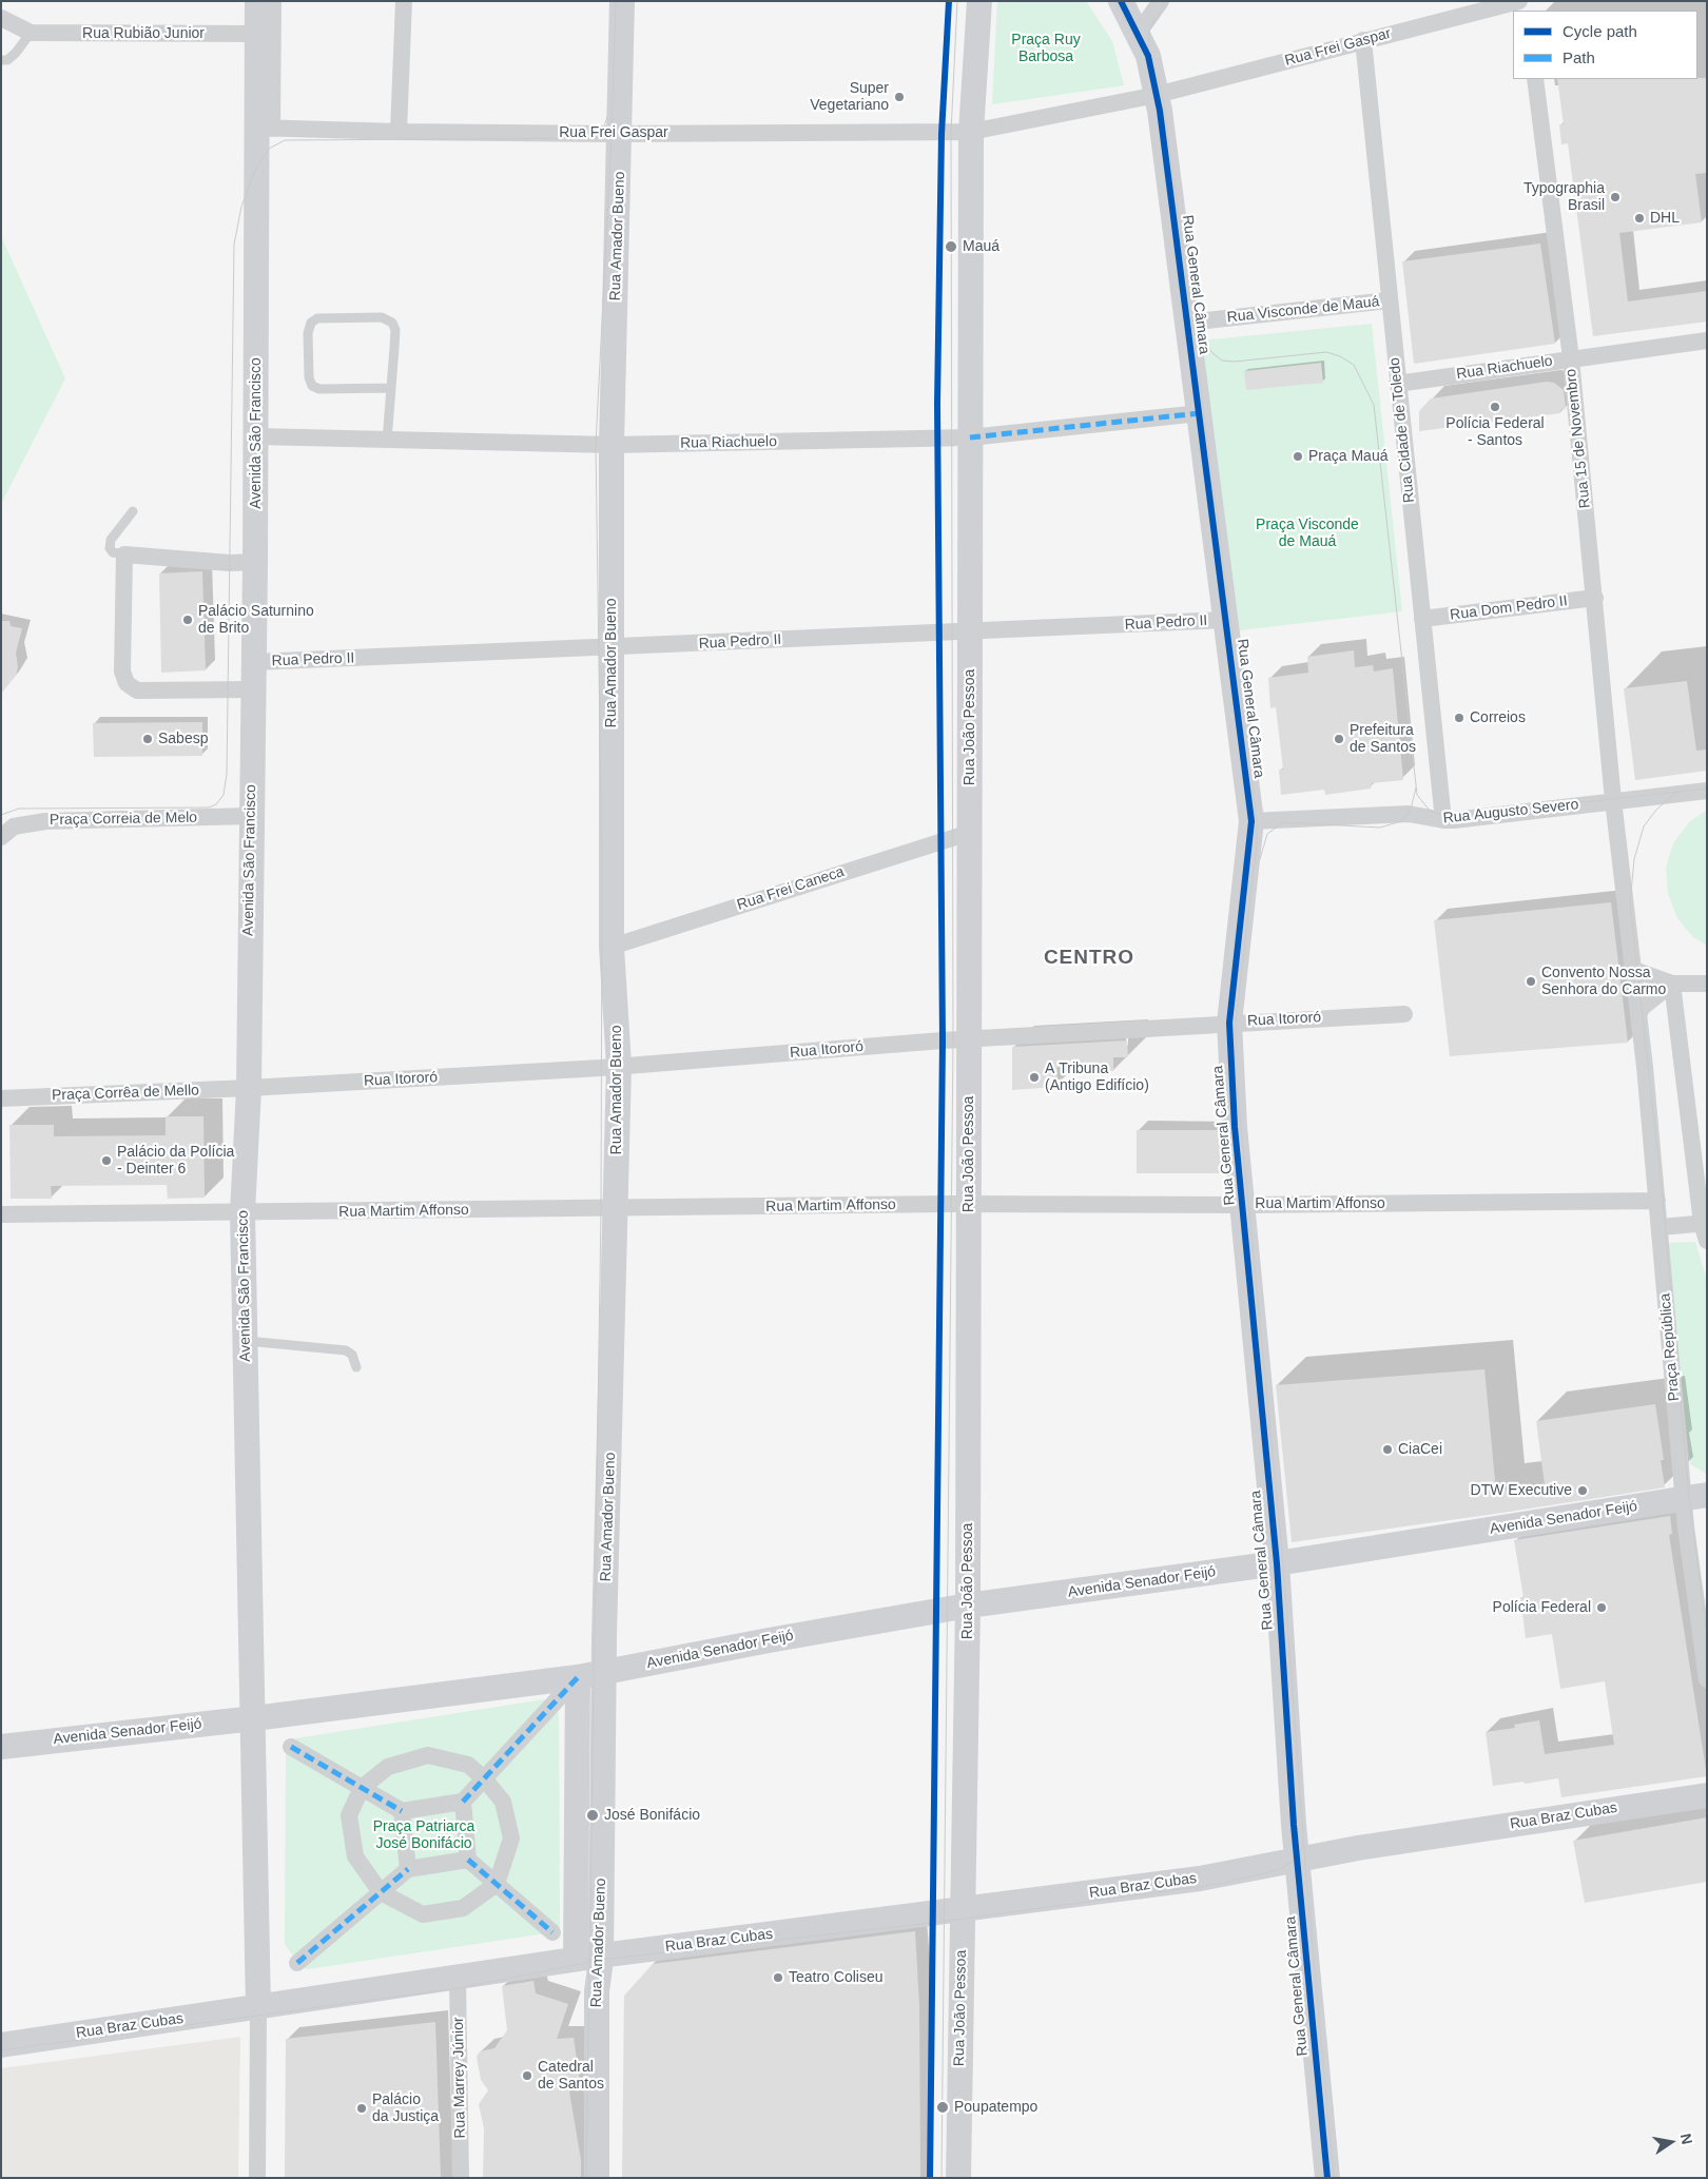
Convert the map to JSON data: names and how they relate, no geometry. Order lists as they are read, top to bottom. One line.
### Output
{"streets":{"street":["Rua Rubião Junior","Rua Frei Gaspar","Rua Amador Bueno","Rua General Câmara","Rua Visconde de Mauá","Rua Riachuelo","Rua Cidade de Toledo","Avenida São Francisco","Rua 15 de Novembro","Rua Dom Pedro II","Rua Pedro II","Rua João Pessoa","Rua Augusto Severo","Praça Correia de Melo","Rua Frei Caneca","Rua Itororó","Praça Corrêa de Mello","Rua Martim Affonso","Praça República","Avenida Senador Feijó","Rua Braz Cubas","Rua Marrey Júnior"]},"crossings":[["Rua Rubião Junior","Avenida São Francisco"],["Rua Frei Gaspar","Rua Amador Bueno"],["Rua Frei Gaspar","Rua General Câmara"],["Rua Frei Gaspar","Rua Cidade de Toledo"],["Rua Frei Gaspar","Avenida São Francisco"],["Rua Frei Gaspar","Rua João Pessoa"],["Rua Amador Bueno","Rua Riachuelo"],["Rua Amador Bueno","Rua Pedro II"],["Rua Amador Bueno","Rua Frei Caneca"],["Rua Amador Bueno","Rua Itororó"],["Rua Amador Bueno","Rua Martim Affonso"],["Rua Amador Bueno","Avenida Senador Feijó"],["Rua Amador Bueno","Rua Braz Cubas"],["Rua General Câmara","Rua Visconde de Mauá"],["Rua General Câmara","Rua Riachuelo"],["Rua General Câmara","Rua Pedro II"],["Rua General Câmara","Rua Augusto Severo"],["Rua General Câmara","Rua Itororó"],["Rua General Câmara","Rua Martim Affonso"],["Rua General Câmara","Avenida Senador Feijó"],["Rua General Câmara","Rua Braz Cubas"],["Rua Visconde de Mauá","Rua Cidade de Toledo"],["Rua Riachuelo","Rua Cidade de Toledo"],["Rua Riachuelo","Avenida São Francisco"],["Rua Riachuelo","Rua 15 de Novembro"],["Rua Riachuelo","Rua João Pessoa"],["Rua Cidade de Toledo","Rua Dom Pedro II"],["Rua Cidade de Toledo","Rua Augusto Severo"],["Avenida São Francisco","Rua Pedro II"],["Avenida São Francisco","Praça Correia de Melo"],["Avenida São Francisco","Rua Itororó"],["Avenida São Francisco","Praça Corrêa de Mello"],["Avenida São Francisco","Rua Martim Affonso"],["Avenida São Francisco","Avenida Senador Feijó"],["Rua 15 de Novembro","Rua Dom Pedro II"],["Rua 15 de Novembro","Rua Augusto Severo"],["Rua 15 de Novembro","Praça República"],["Rua Pedro II","Rua João Pessoa"],["Rua João Pessoa","Rua Frei Caneca"],["Rua João Pessoa","Rua Itororó"],["Rua João Pessoa","Rua Martim Affonso"],["Rua João Pessoa","Avenida Senador Feijó"],["Rua João Pessoa","Rua Braz Cubas"],["Rua Itororó","Praça Corrêa de Mello"],["Rua Martim Affonso","Praça República"],["Praça República","Avenida Senador Feijó"]],"districts":["CENTRO"],"parks":["Praça Ruy Barbosa","Praça Visconde de Mauá","Praça Patriarca José Bonifácio"],"places":["Super Vegetariano","Typographia Brasil","DHL","Mauá","Polícia Federal - Santos","Praça Mauá","Palácio Saturnino de Brito","Correios","Sabesp","Prefeitura de Santos","Convento Nossa Senhora do Carmo","A Tribuna (Antigo Edifício)","Palácio da Polícia - Deinter 6","CiaCei","DTW Executive","Polícia Federal","José Bonifácio","Teatro Coliseu","Catedral de Santos","Poupatempo","Palácio da Justiça"],"legend":["Cycle path","Path"],"north":"right"}
